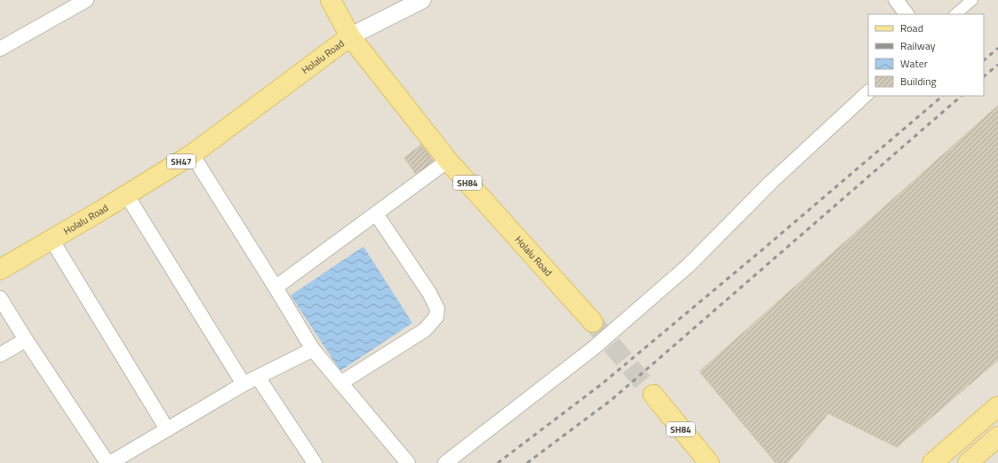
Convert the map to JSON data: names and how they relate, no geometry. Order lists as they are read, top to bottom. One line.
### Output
{"streets":{"main road":["Holalu Road","SH47","SH84"]},"crossings":[["Holalu Road","SH84"]],"legend":["Road","Railway","Water","Building"]}
